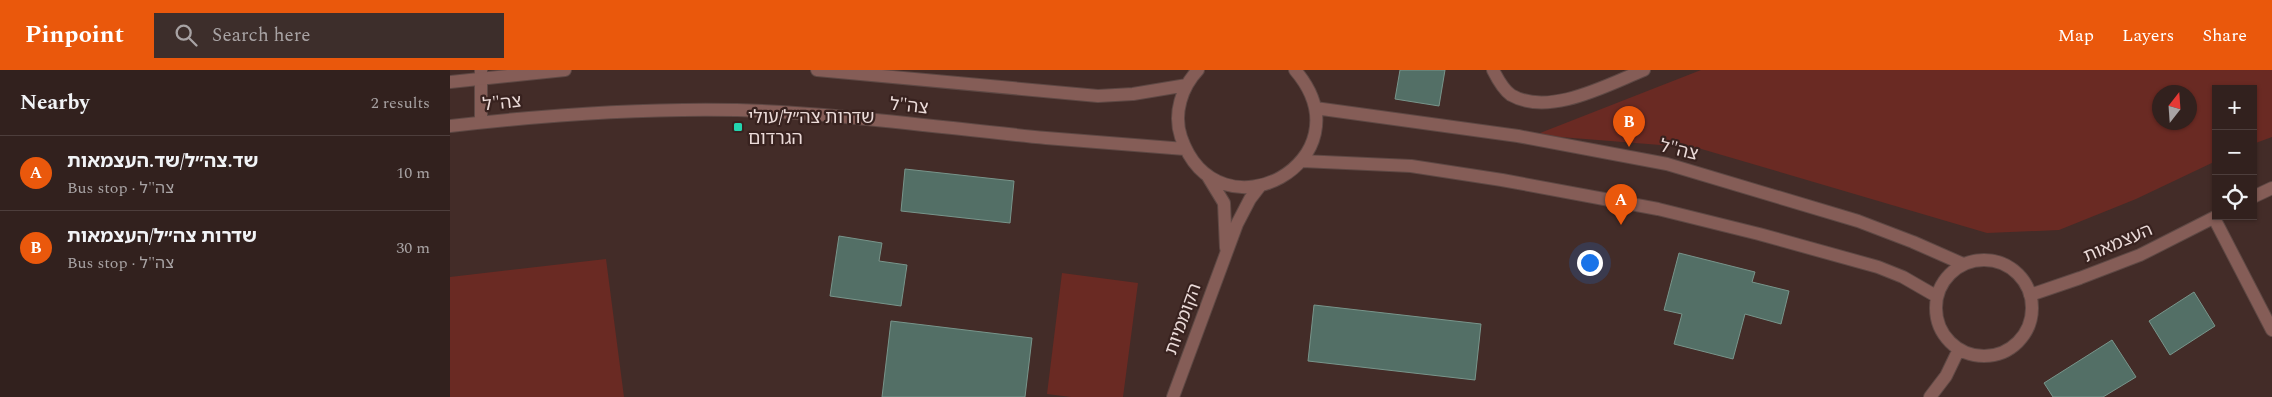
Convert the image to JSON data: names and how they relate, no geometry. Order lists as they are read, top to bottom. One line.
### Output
{"streets":{"street":["צה\"ל","העצמאות","הקוממיות"]},"crossings":[["צה\"ל","העצמאות"]],"places":{"transit":["שדרות צה״ל/עולי הגרדום"]},"north":"top","page":{"header":"Pinpoint","search":"Search here","nav":["Map","Layers","Share"],"heading":["Nearby","2 results"],"map_buttons":["+","−"],"pins":["B","A"],"list":[{"mark":"A","name":"שד.צה״ל/שד.העצמאות","note":"Bus stop · צה\"ל","value":"10 m"},{"mark":"B","name":"שדרות צה״ל/העצמאות","note":"Bus stop · צה\"ל","value":"30 m"}]}}
